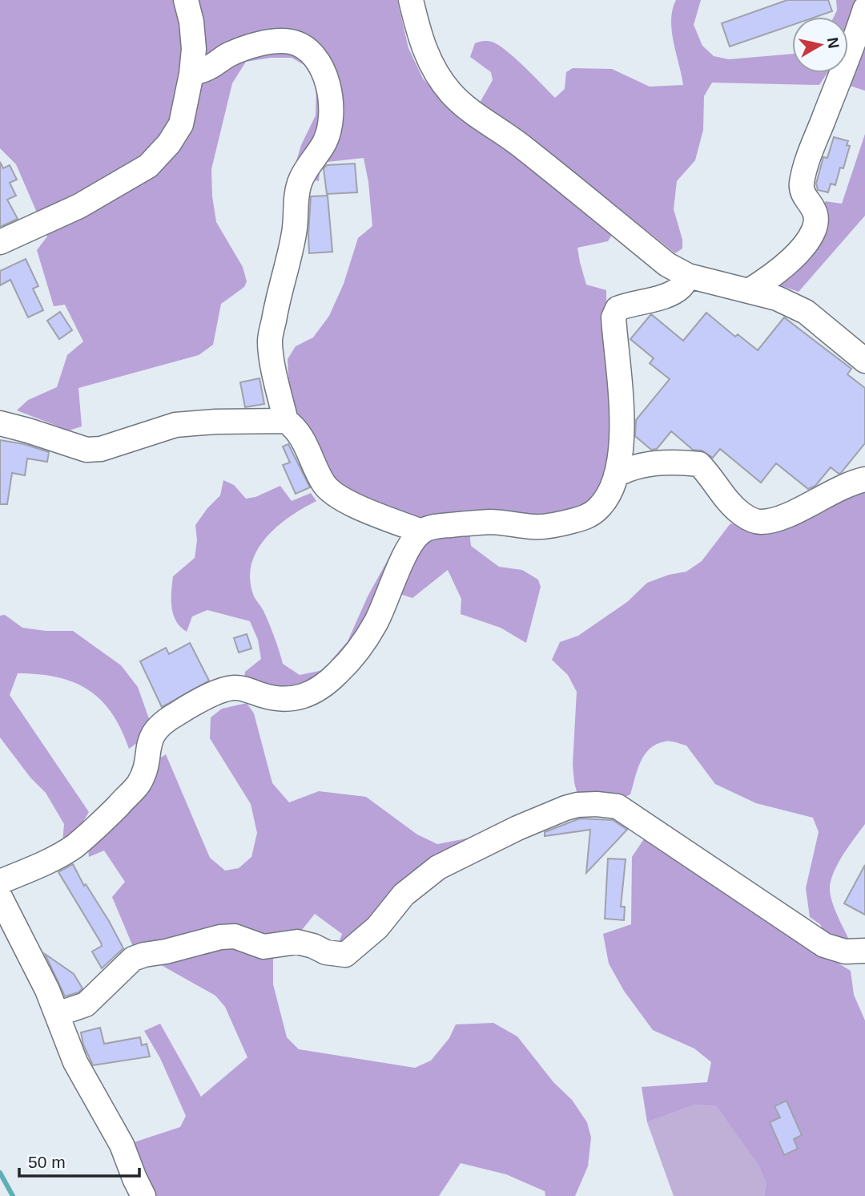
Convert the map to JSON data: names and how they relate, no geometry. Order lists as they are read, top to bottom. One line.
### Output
{"scale_bar":"50 m","north":"right"}
